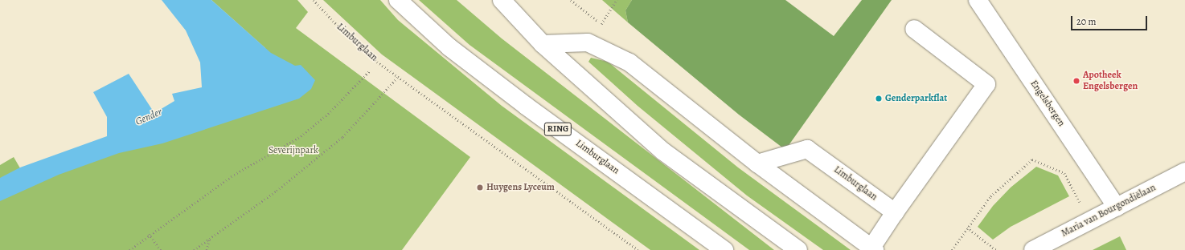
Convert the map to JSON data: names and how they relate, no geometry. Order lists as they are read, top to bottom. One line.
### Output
{"streets":{"main road":["Limburglaan","Engelsbergen","RING","Maria van Bourgondiëlaan"]},"crossings":[["Engelsbergen","Maria van Bourgondiëlaan"]],"water":["Gender"],"parks":["Severijnpark"],"places":["Apotheek Engelsbergen","Genderparkflat","Huygens Lyceum"],"scale_bar":"20 m"}
